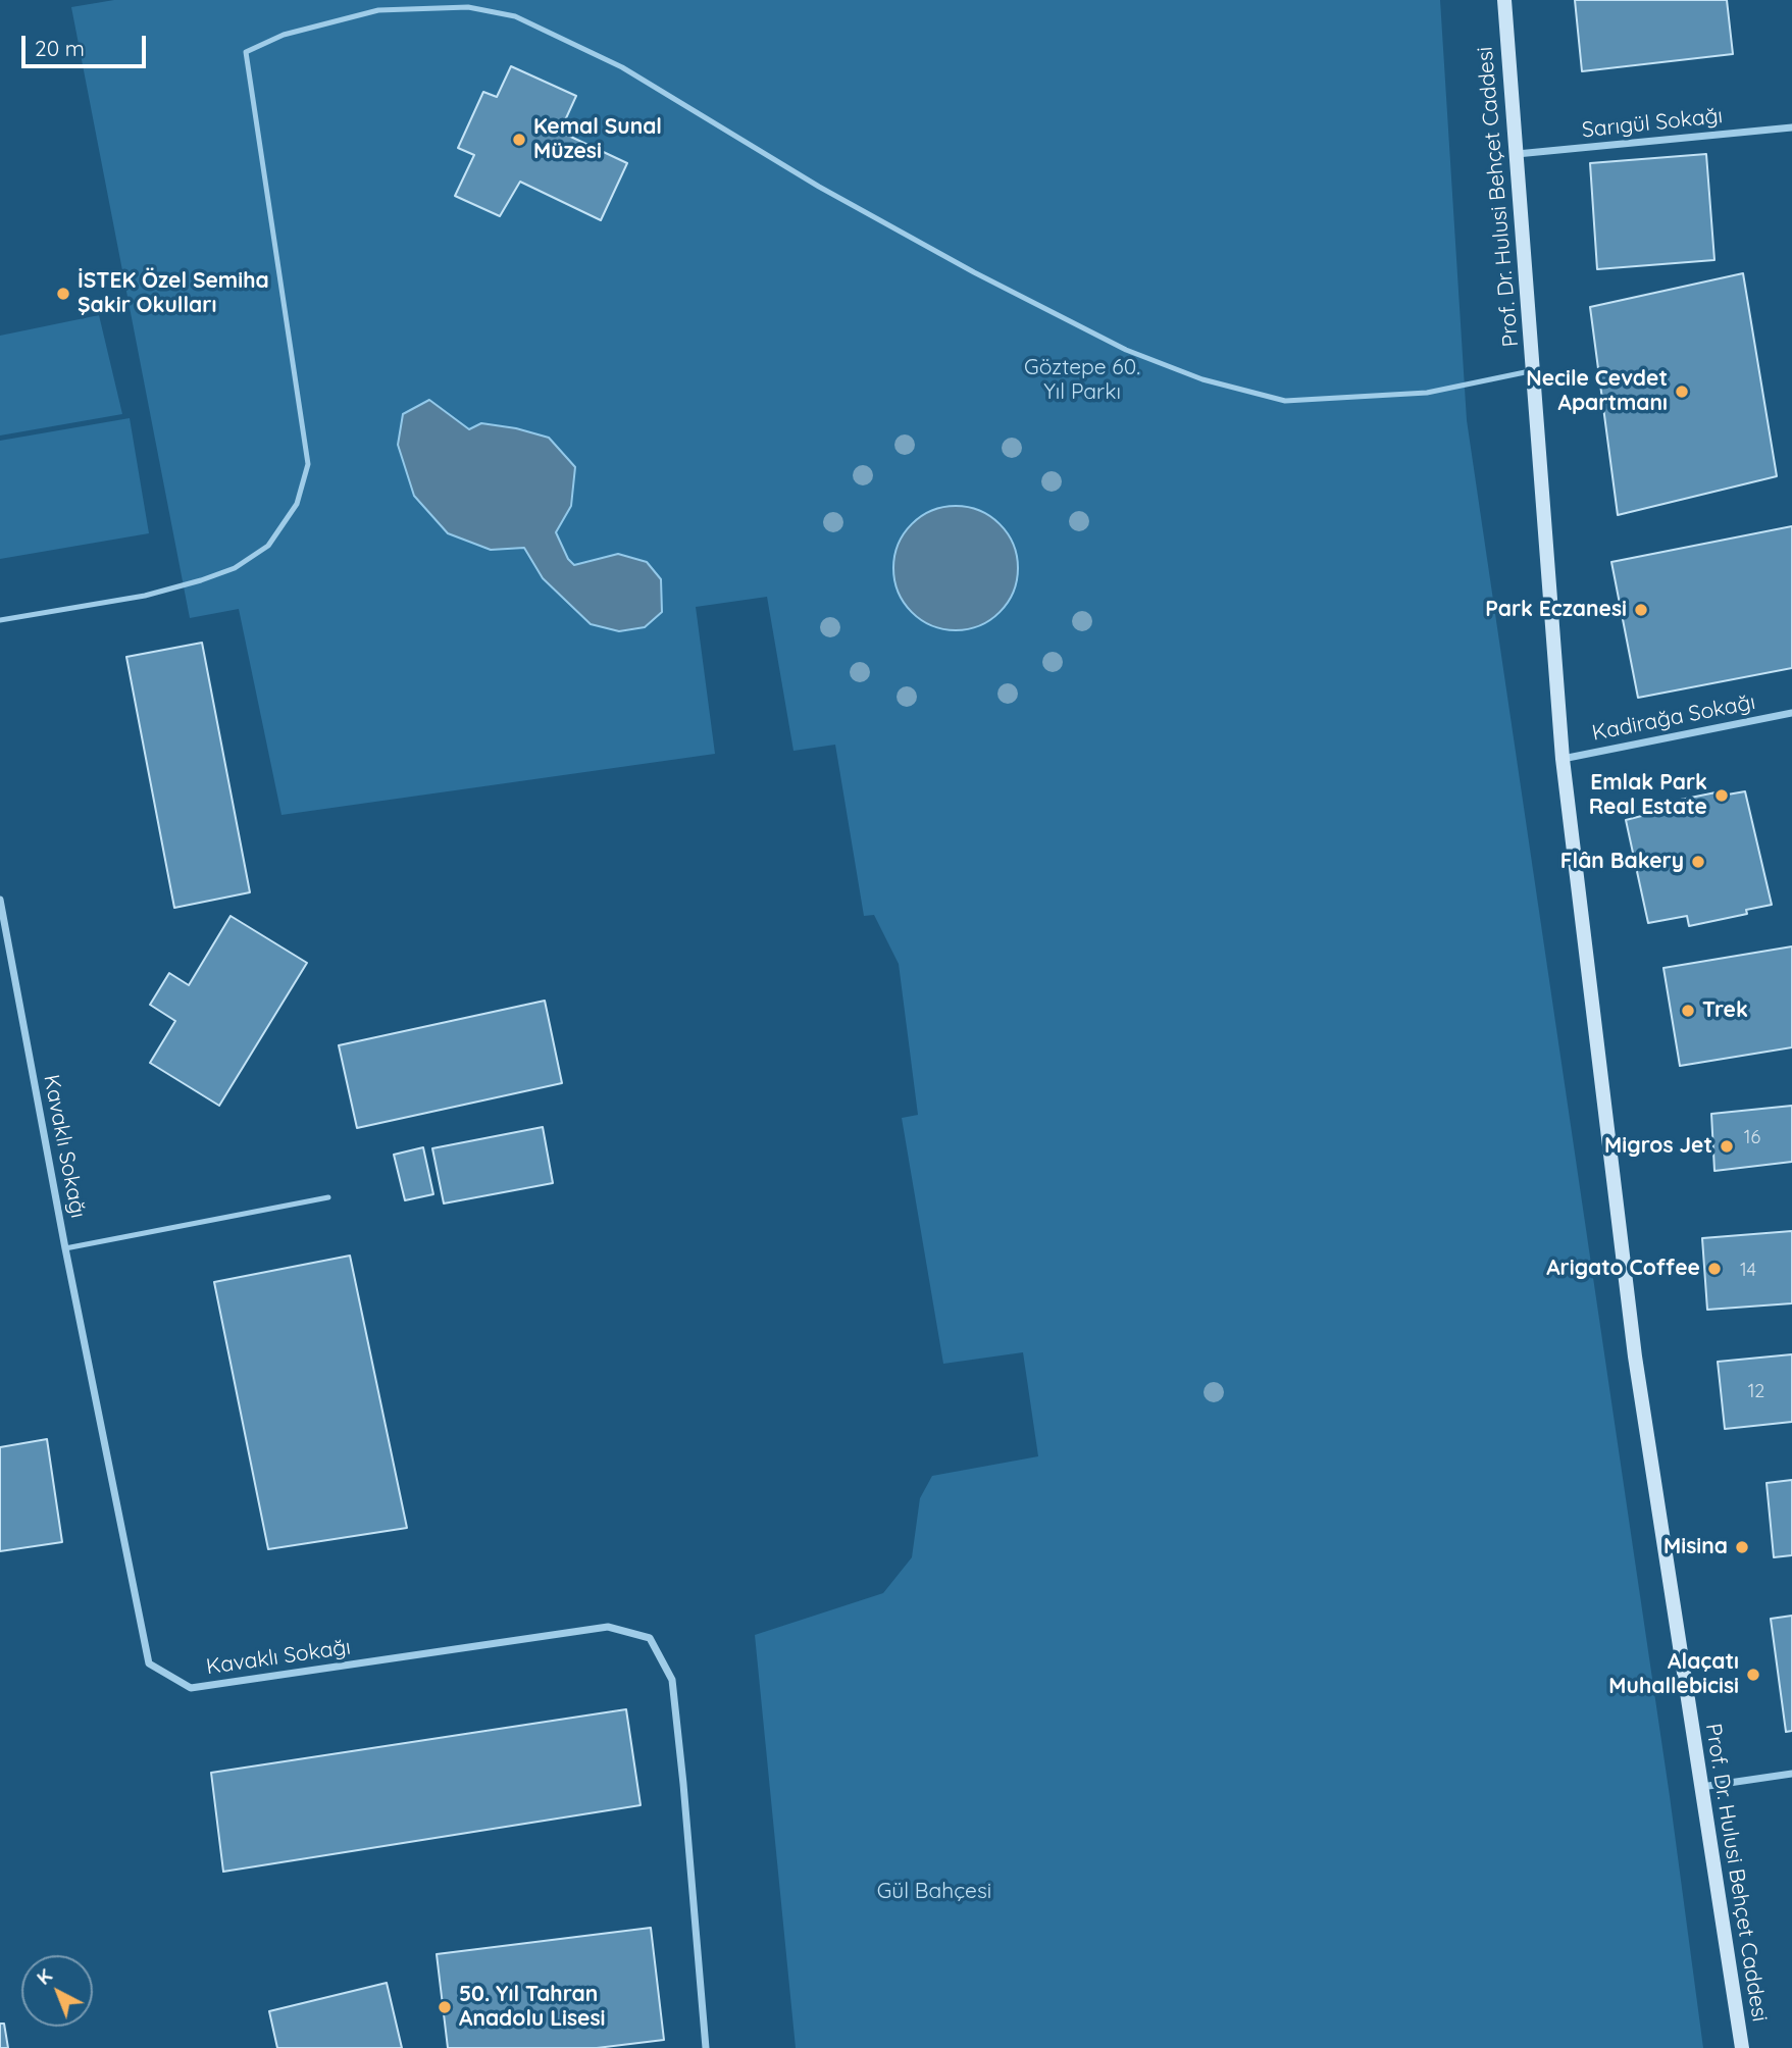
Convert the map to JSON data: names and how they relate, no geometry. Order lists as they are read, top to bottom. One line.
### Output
{"streets":{"street":["Sarıgül Sokağı","Prof. Dr. Hulusi Behçet Caddesi","Kadirağa Sokağı","Kavaklı Sokağı"]},"crossings":[["Sarıgül Sokağı","Prof. Dr. Hulusi Behçet Caddesi"],["Prof. Dr. Hulusi Behçet Caddesi","Kadirağa Sokağı"]],"parks":["Göztepe 60. Yıl Parkı","Gül Bahçesi"],"places":["Kemal Sunal Müzesi","İSTEK Özel Semiha Şakir Okulları","Necile Cevdet Apartmanı","Park Eczanesi","Emlak Park Real Estate","Flân Bakery","Trek","Migros Jet","Arigato Coffee","Misina","Alaçatı Muhallebicisi","50. Yıl Tahran Anadolu Lisesi"],"house_numbers":["16","14","12"],"scale_bar":"20 m","north":"top left"}
